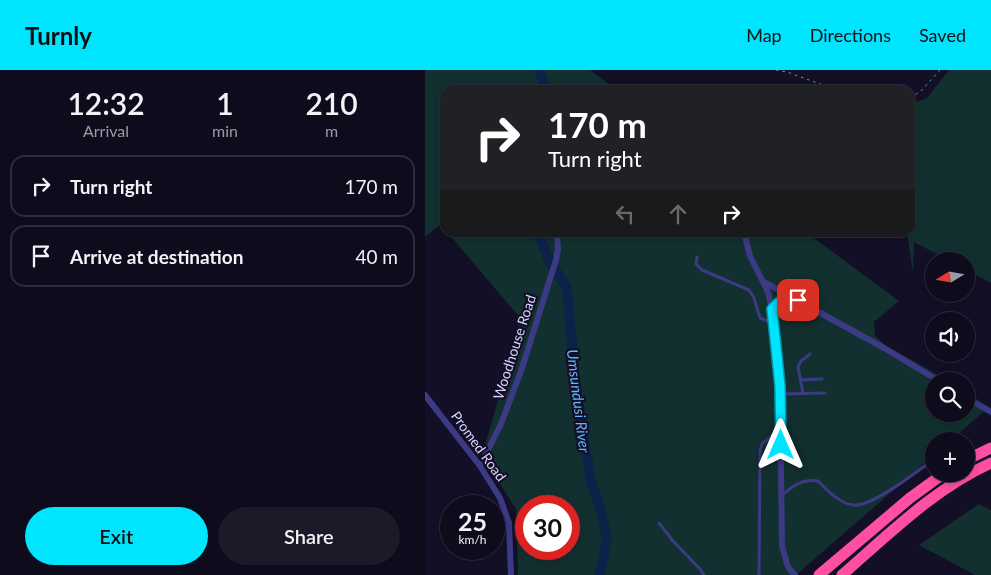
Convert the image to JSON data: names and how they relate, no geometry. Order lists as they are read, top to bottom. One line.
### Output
{"streets":{"street":["Woodhouse Road","Promed Road"]},"crossings":[["Woodhouse Road","Promed Road"]],"water":["Umsundusi River"],"north":"left","page":{"header":"Turnly","nav":["Map","Directions","Saved"],"eta":["12:32","Arrival","1","min","210","m"],"turn":["170 m","Turn right"],"list":[{"name":"Turn right","value":"170 m"},{"name":"Arrive at destination","value":"40 m"}],"map_buttons":"+","speed":"25 km/h","limit":"30","buttons":["Exit","Share"]}}
